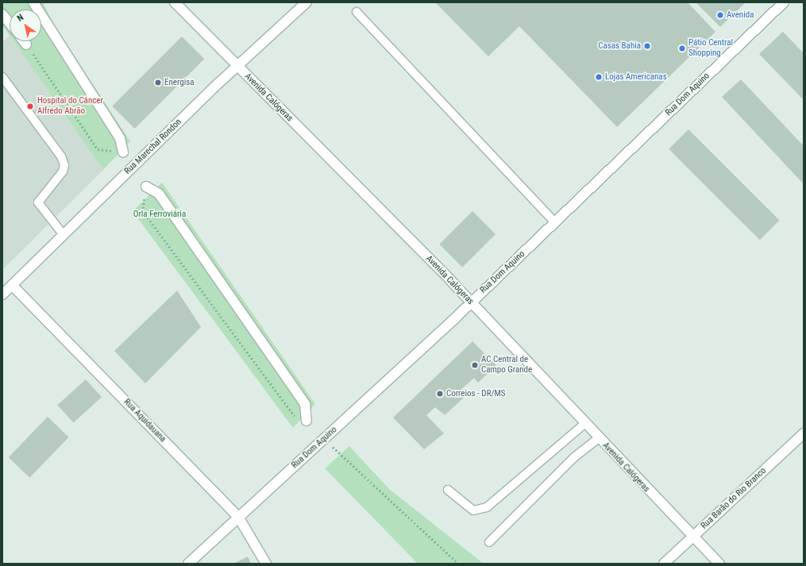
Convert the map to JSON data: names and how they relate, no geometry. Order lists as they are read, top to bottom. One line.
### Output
{"streets":{"street":["Rua Dom Aquino","Avenida Calógeras","Rua Marechal Rondon","Rua Aquidauana","Rua Barão do Rio Branco"]},"crossings":[["Rua Dom Aquino","Avenida Calógeras"],["Rua Dom Aquino","Rua Aquidauana"],["Avenida Calógeras","Rua Marechal Rondon"],["Avenida Calógeras","Rua Barão do Rio Branco"],["Rua Marechal Rondon","Rua Aquidauana"]],"parks":["Orla Ferroviária"],"places":["Avenida","Casas Bahia","Pátio Central Shopping","Lojas Americanas","Energisa","Hospital do Câncer Alfredo Abrão","AC Central de Campo Grande","Correios - DR/MS"],"north":"top left"}
